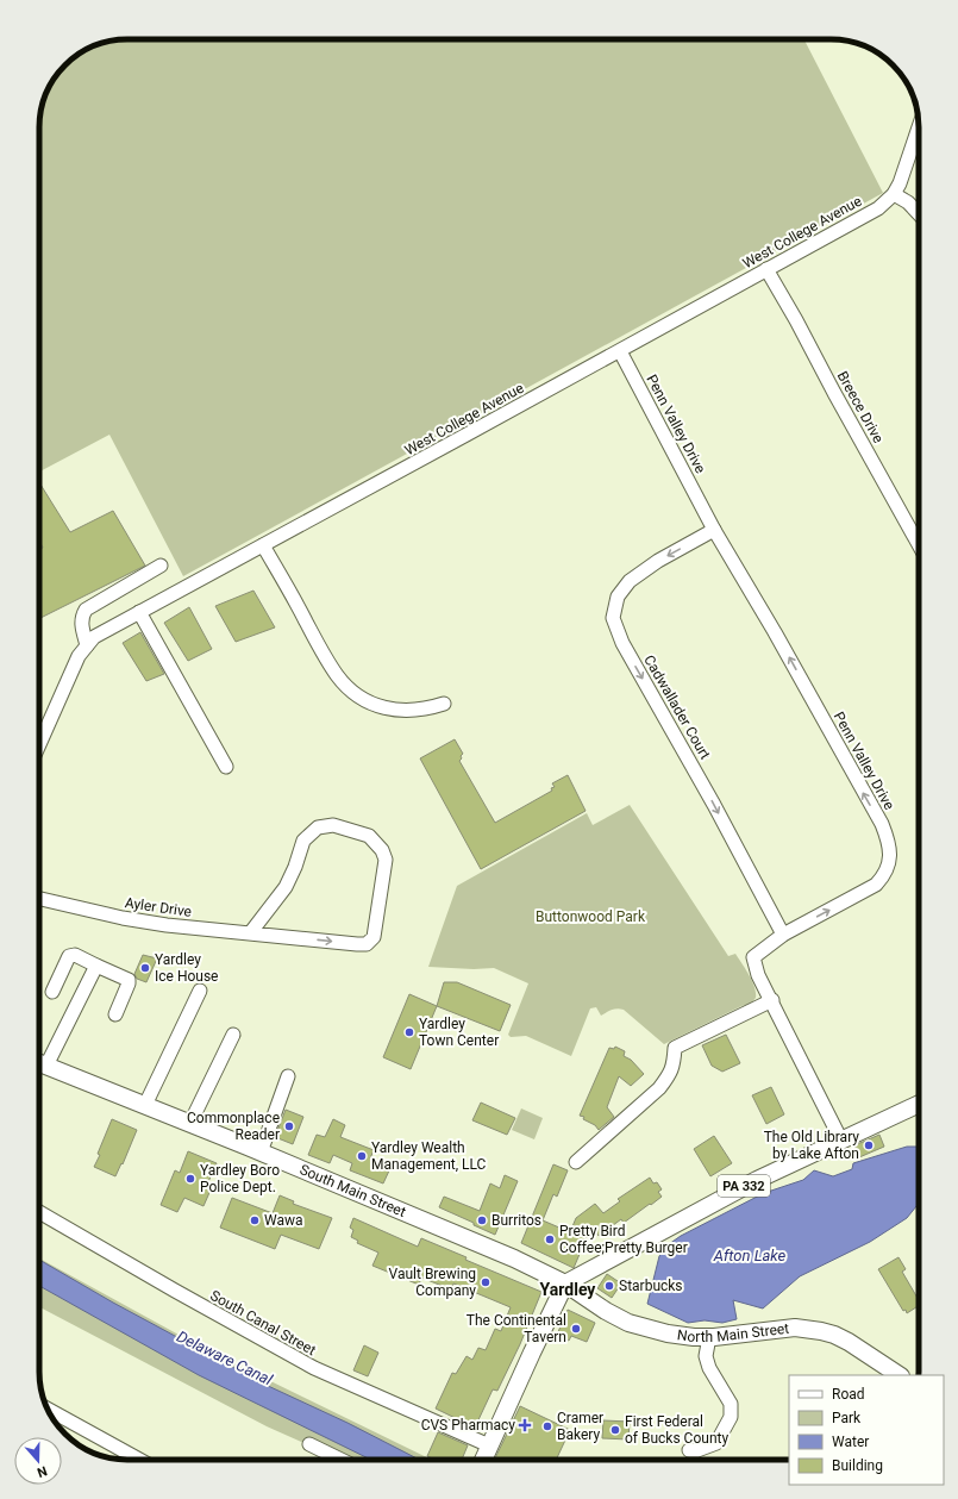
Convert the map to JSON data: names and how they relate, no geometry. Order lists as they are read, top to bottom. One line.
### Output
{"streets":{"main road":["PA 332","South Main Street","North Main Street"],"street":["West College Avenue","Breece Drive","Penn Valley Drive","Cadwallader Court","Ayler Drive","South Canal Street"]},"crossings":[["West College Avenue","Breece Drive"],["West College Avenue","Penn Valley Drive"],["Penn Valley Drive","Cadwallader Court"],["Penn Valley Drive","PA 332"],["PA 332","South Main Street"],["PA 332","North Main Street"],["South Main Street","North Main Street"]],"one_way":["Penn Valley Drive","Cadwallader Court"],"districts":["Yardley"],"water":["Afton Lake","Delaware Canal"],"parks":["Buttonwood Park"],"places":{"other":["Yardley Ice House","Yardley Town Center","Commonplace Reader","The Old Library by Lake Afton","Yardley Wealth Management, LLC","Yardley Boro Police Dept.","Wawa","Burritos","Pretty Bird Coffee;Pretty Burger","Vault Brewing Company","Starbucks","The Continental Tavern","Cramer Bakery","First Federal of Bucks County"],"health":["CVS Pharmacy"]},"legend":["Road","Park","Water","Building"],"north":"bottom"}
